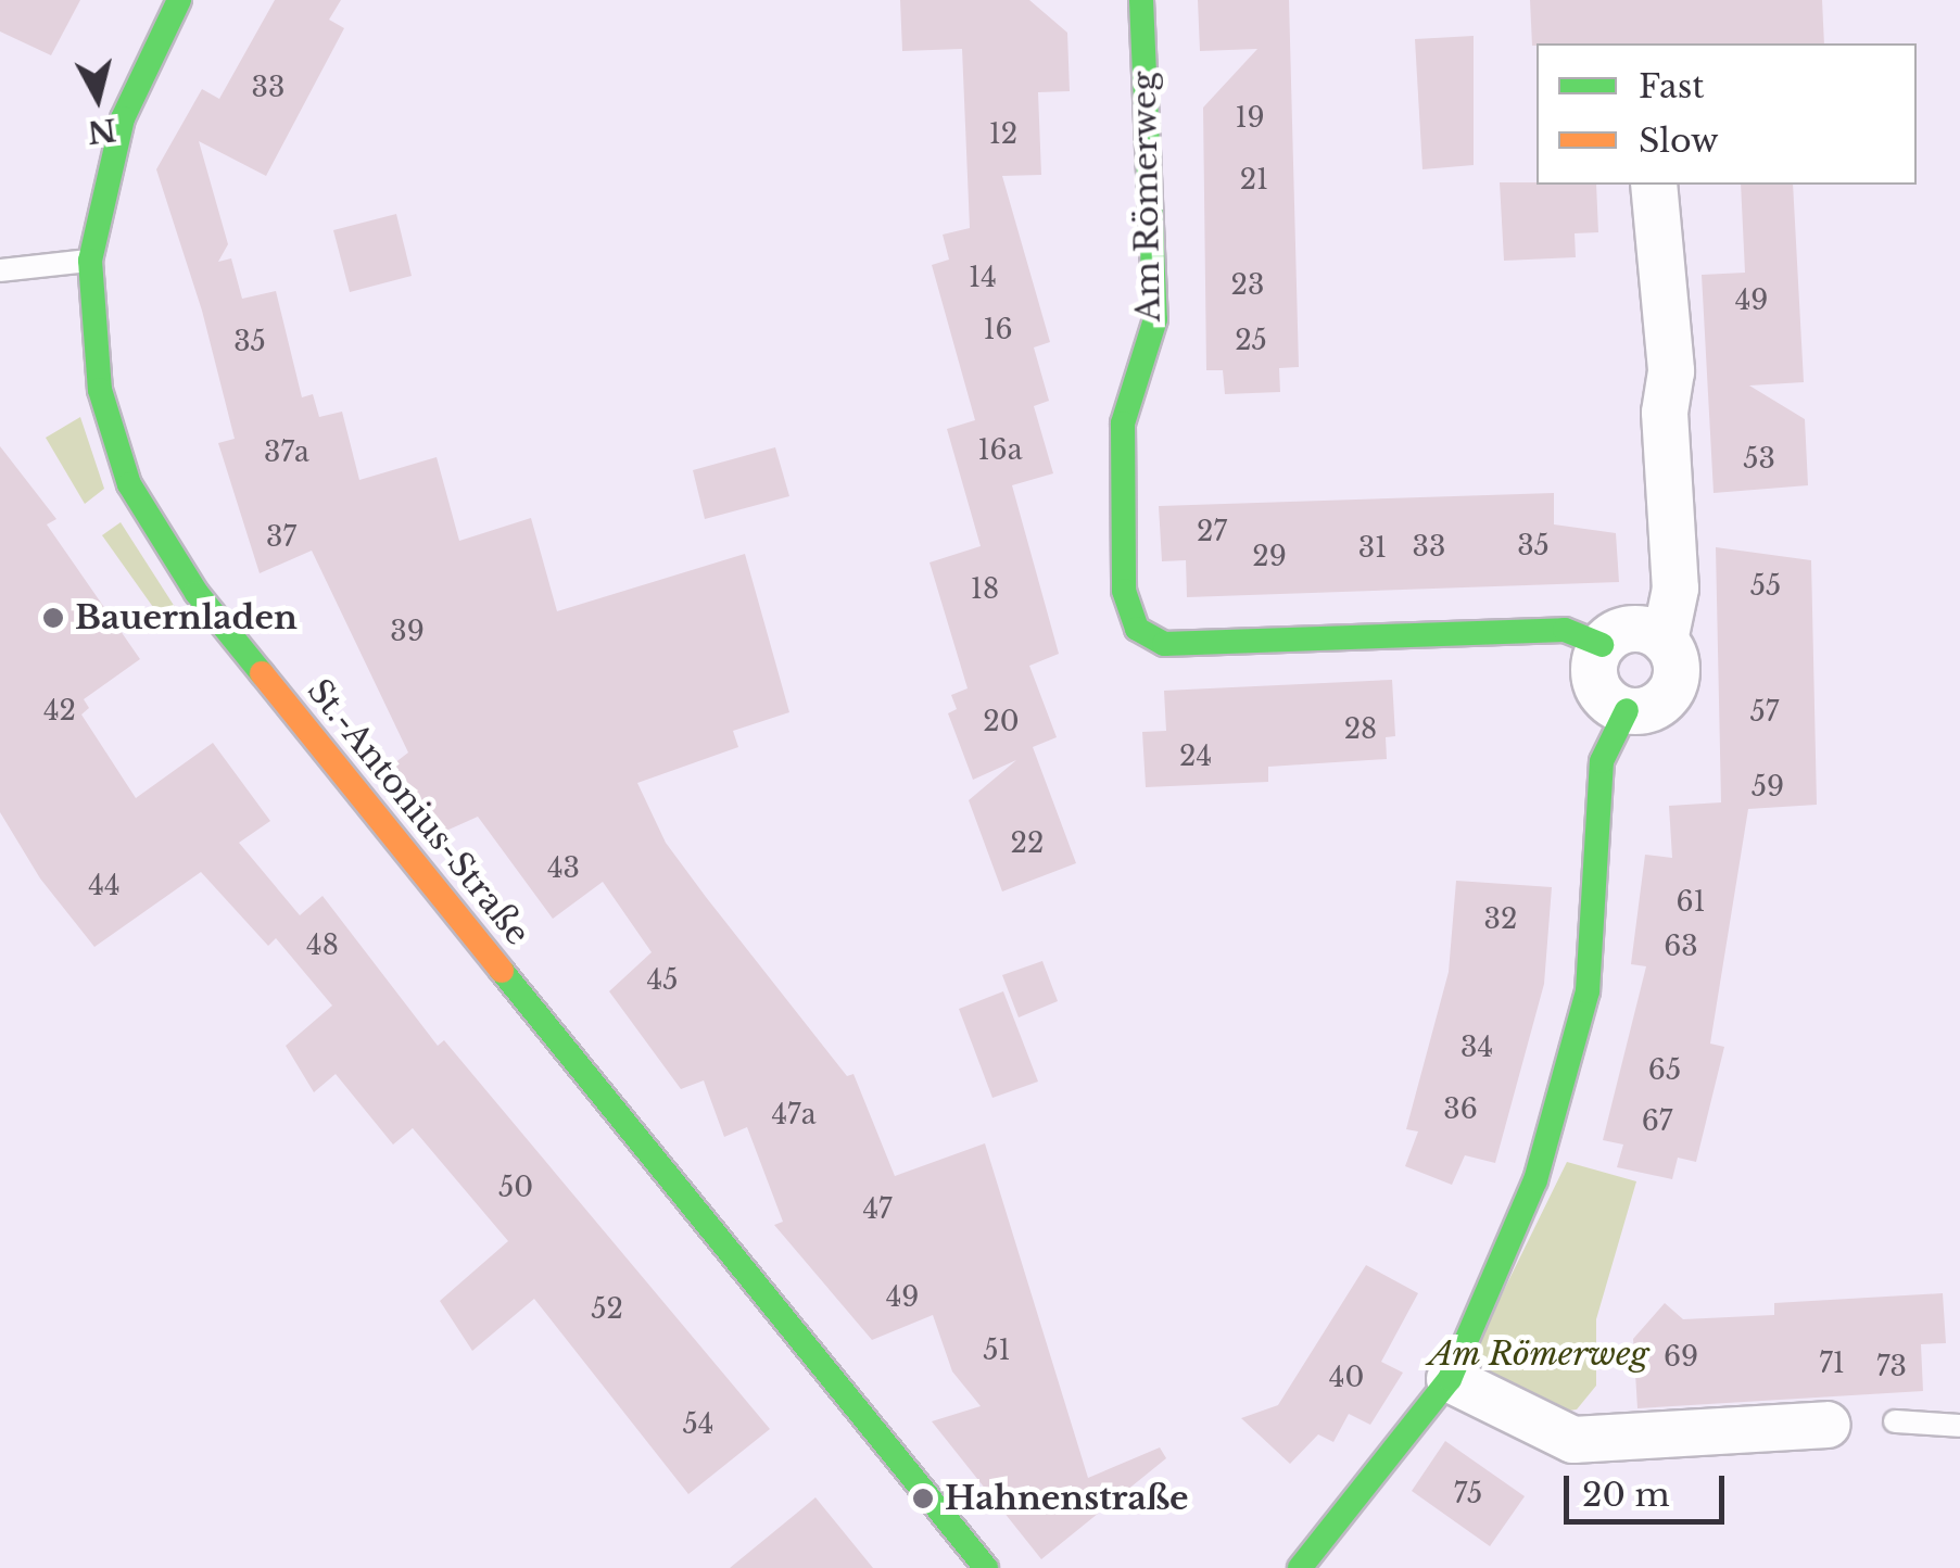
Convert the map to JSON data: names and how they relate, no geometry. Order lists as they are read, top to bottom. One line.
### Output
{"streets":{"street":["Am Römerweg","St.-Antonius-Straße"]},"parks":["Am Römerweg"],"places":["Bauernladen","Hahnenstraße"],"house_numbers":["33","19","12","21","14","23","49","16","25","35","16a","37a","53","27","37","35","33","31","29","55","18","39","42","57","20","28","24","59","22","43","44","61","32","48","63","45","34","65","36","47a","67","50","47","49","52","51","69","71","73","40","54","75"],"legend":["Fast","Slow"],"scale_bar":"20 m","north":"bottom"}
